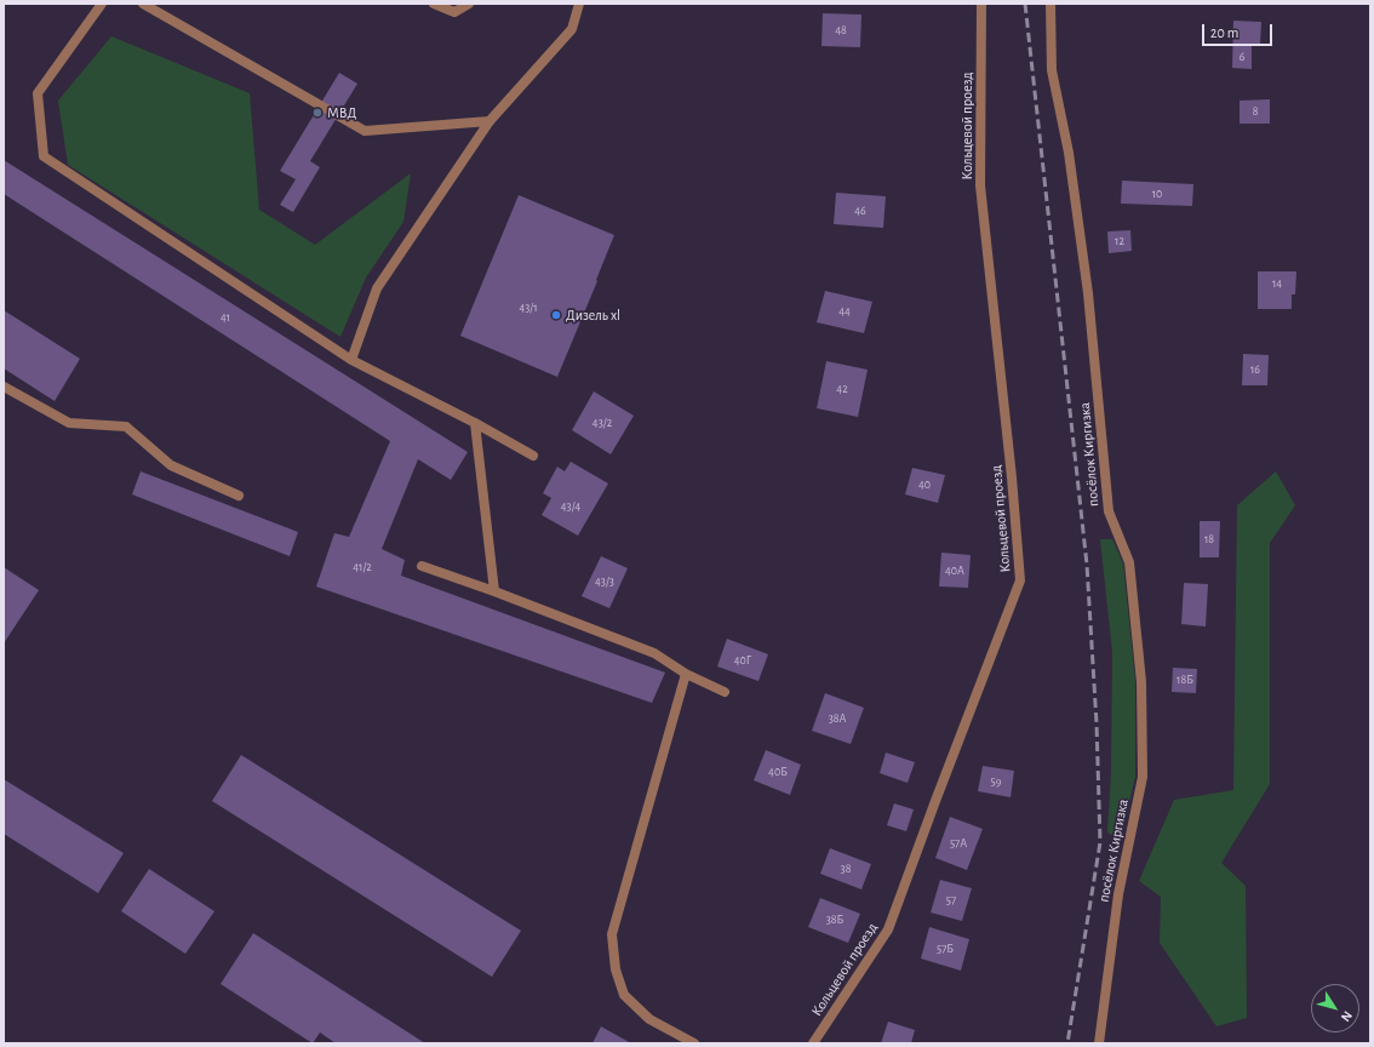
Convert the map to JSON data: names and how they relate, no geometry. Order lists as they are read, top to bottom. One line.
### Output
{"streets":{"street":["Кольцевой проезд","посёлок Киргизка"]},"places":["МВД","Дизель xl"],"house_numbers":["48","6","8","10","46","12","14","43/1","44","41","16","42","43/2","40","43/4","18","41/2","40А","43/3","40Г","18Б","38А","40Б","59","57А","38","57","38Б","57Б"],"scale_bar":"20 m","north":"bottom right"}
